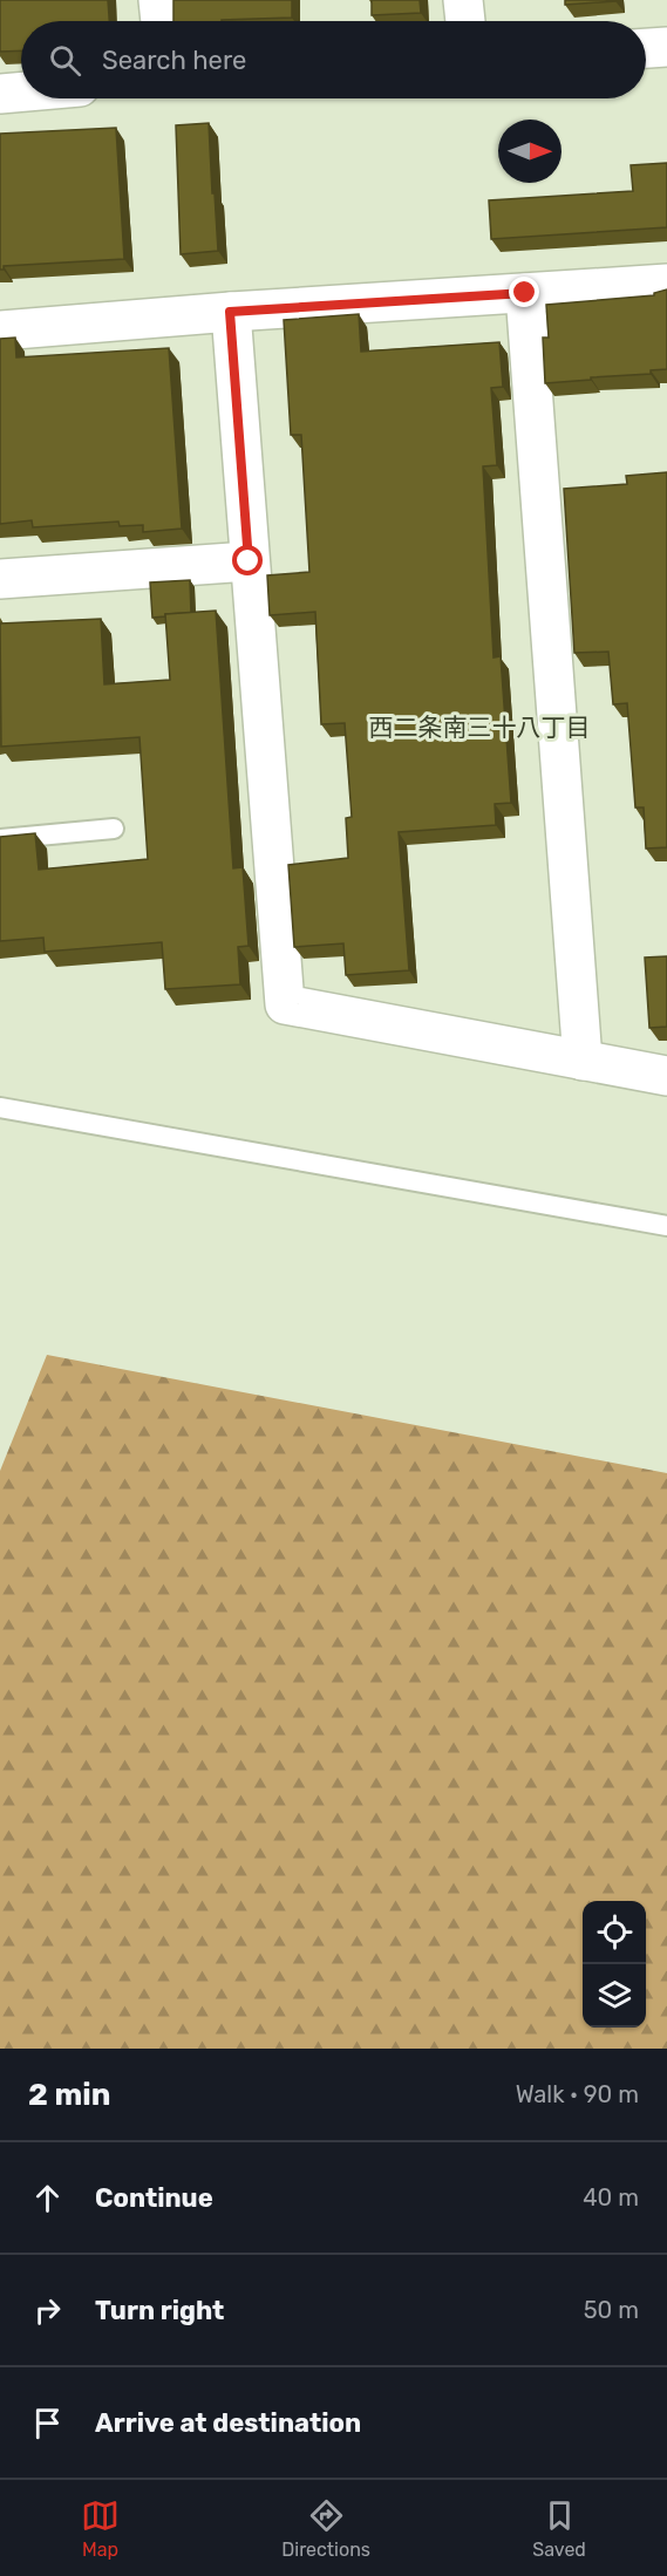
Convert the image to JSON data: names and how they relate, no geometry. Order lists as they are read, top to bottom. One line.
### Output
{"districts":["西二条南三十八丁目"],"north":"right","page":{"search":"Search here","heading":["2 min","Walk · 90 m"],"list":[["Continue","40 m"],["Turn right","50 m"],"Arrive at destination"],"nav":["Map","Directions","Saved"]}}
